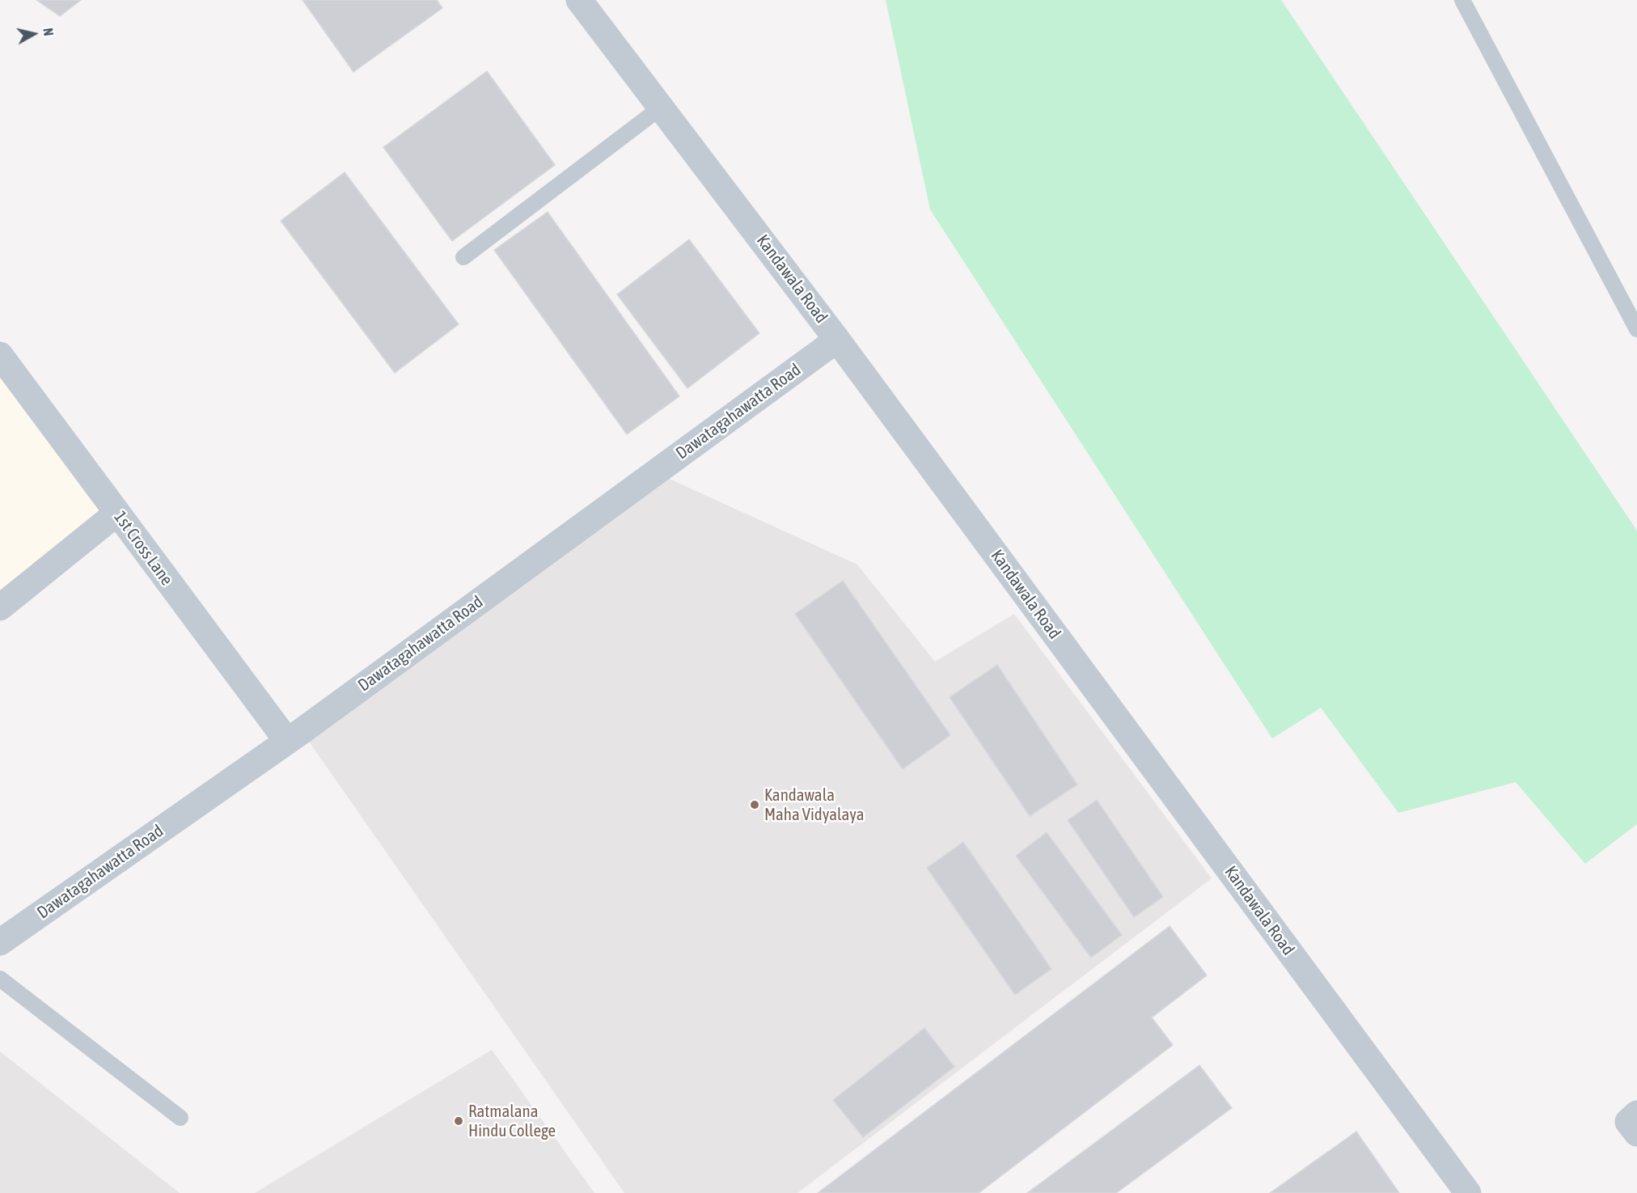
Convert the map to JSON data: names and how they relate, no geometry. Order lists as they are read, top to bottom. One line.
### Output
{"streets":{"street":["Kandawala Road","Dawatagahawatta Road","1st Cross Lane"]},"crossings":[["Kandawala Road","Dawatagahawatta Road"],["Dawatagahawatta Road","1st Cross Lane"]],"places":["Kandawala Maha Vidyalaya","Ratmalana Hindu College"],"north":"right"}
